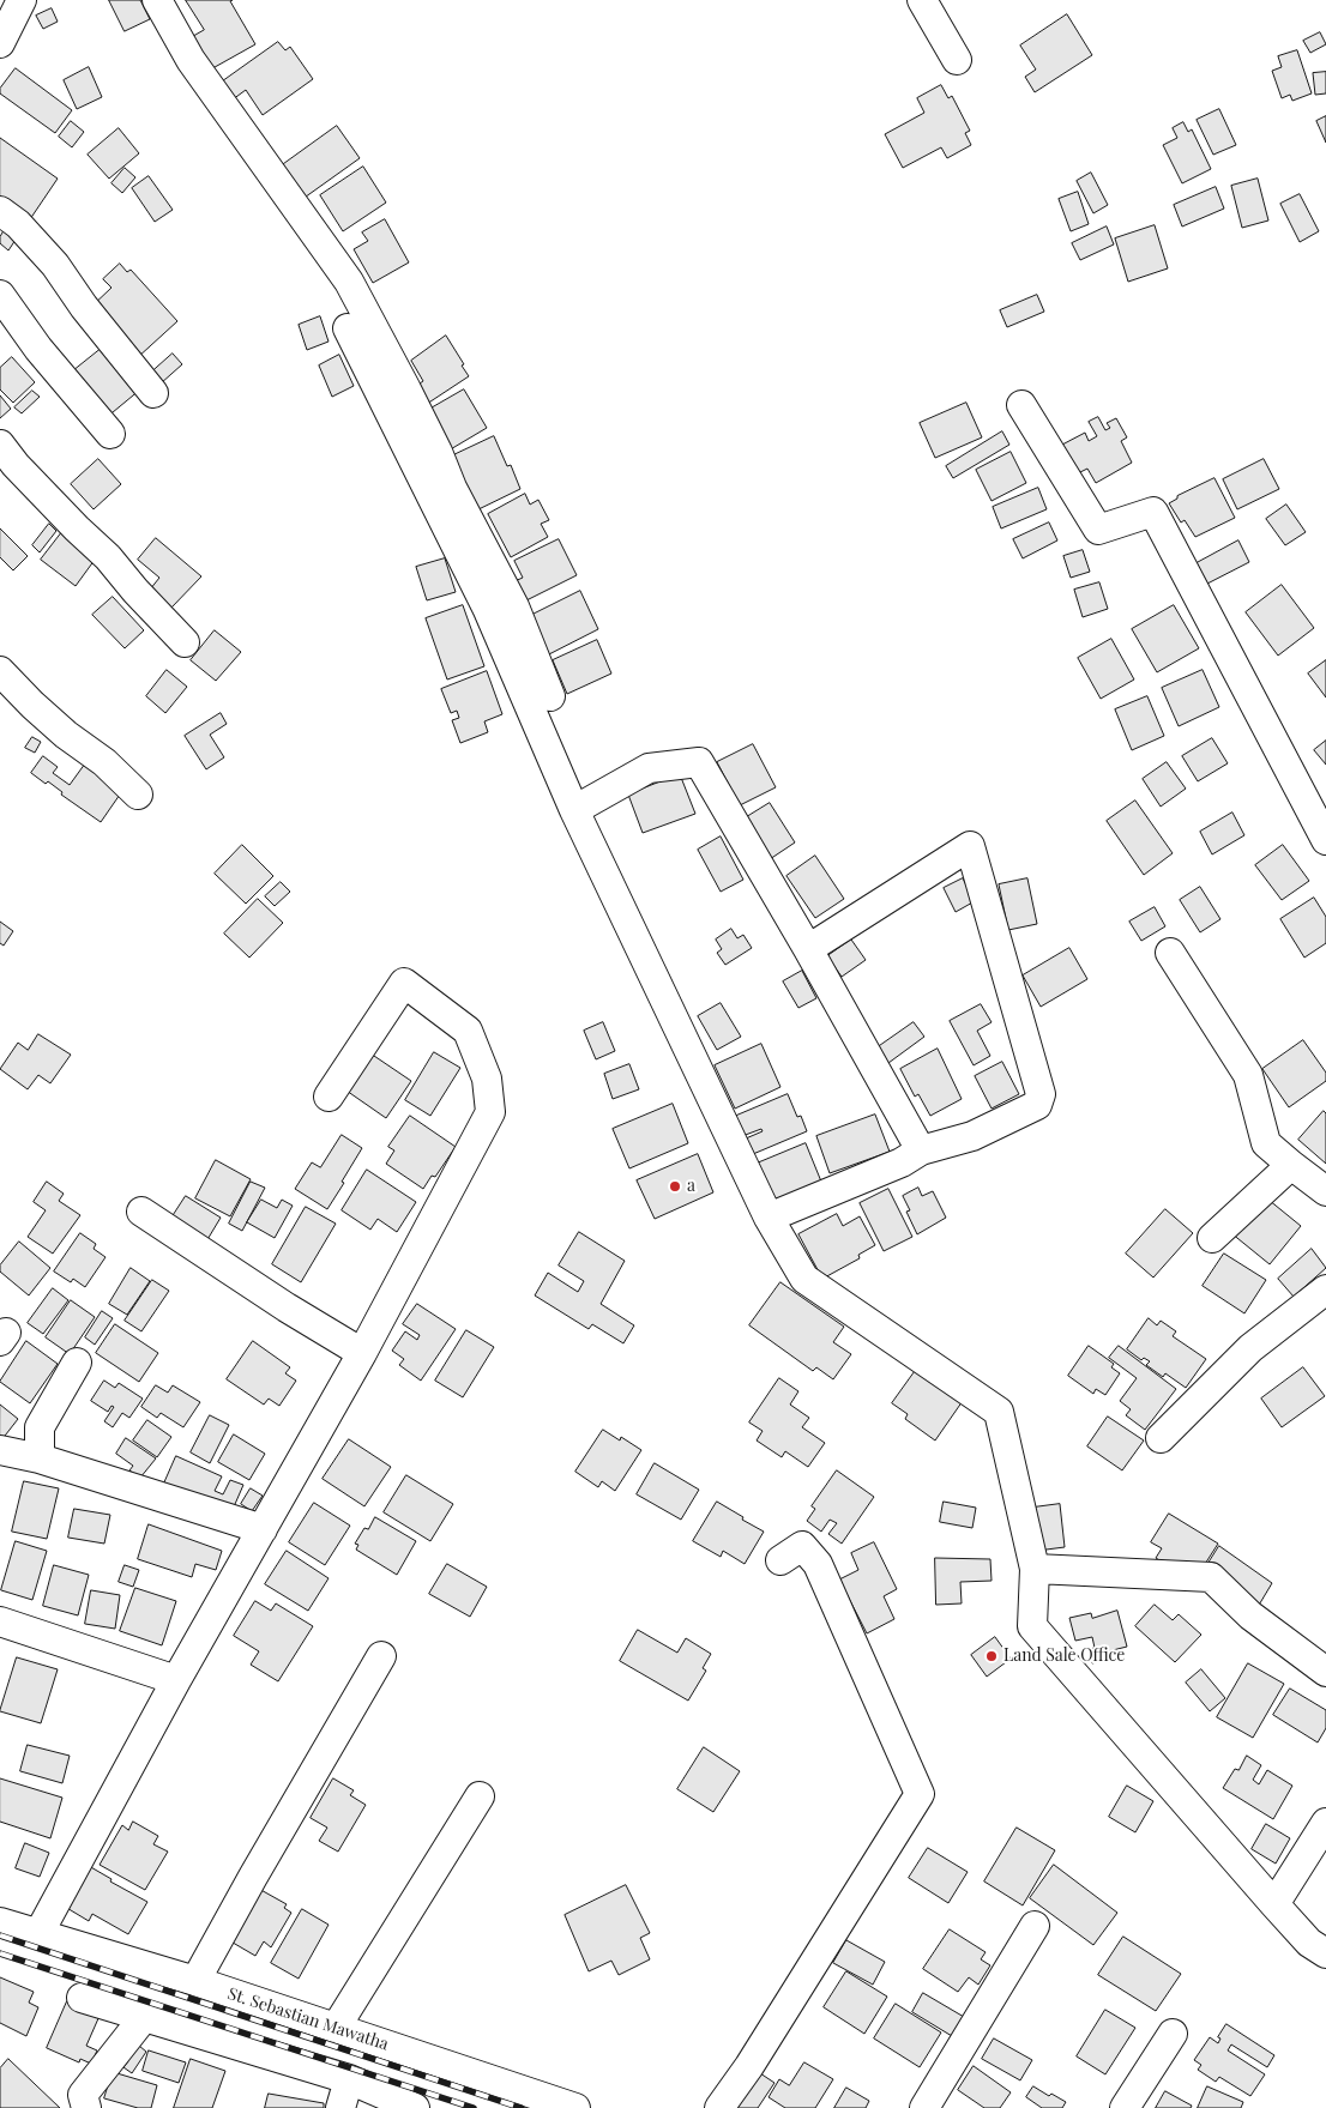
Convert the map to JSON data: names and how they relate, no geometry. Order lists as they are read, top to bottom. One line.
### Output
{"streets":{"street":["St. Sebastian Mawatha"]},"places":["a","Land Sale Office"]}
